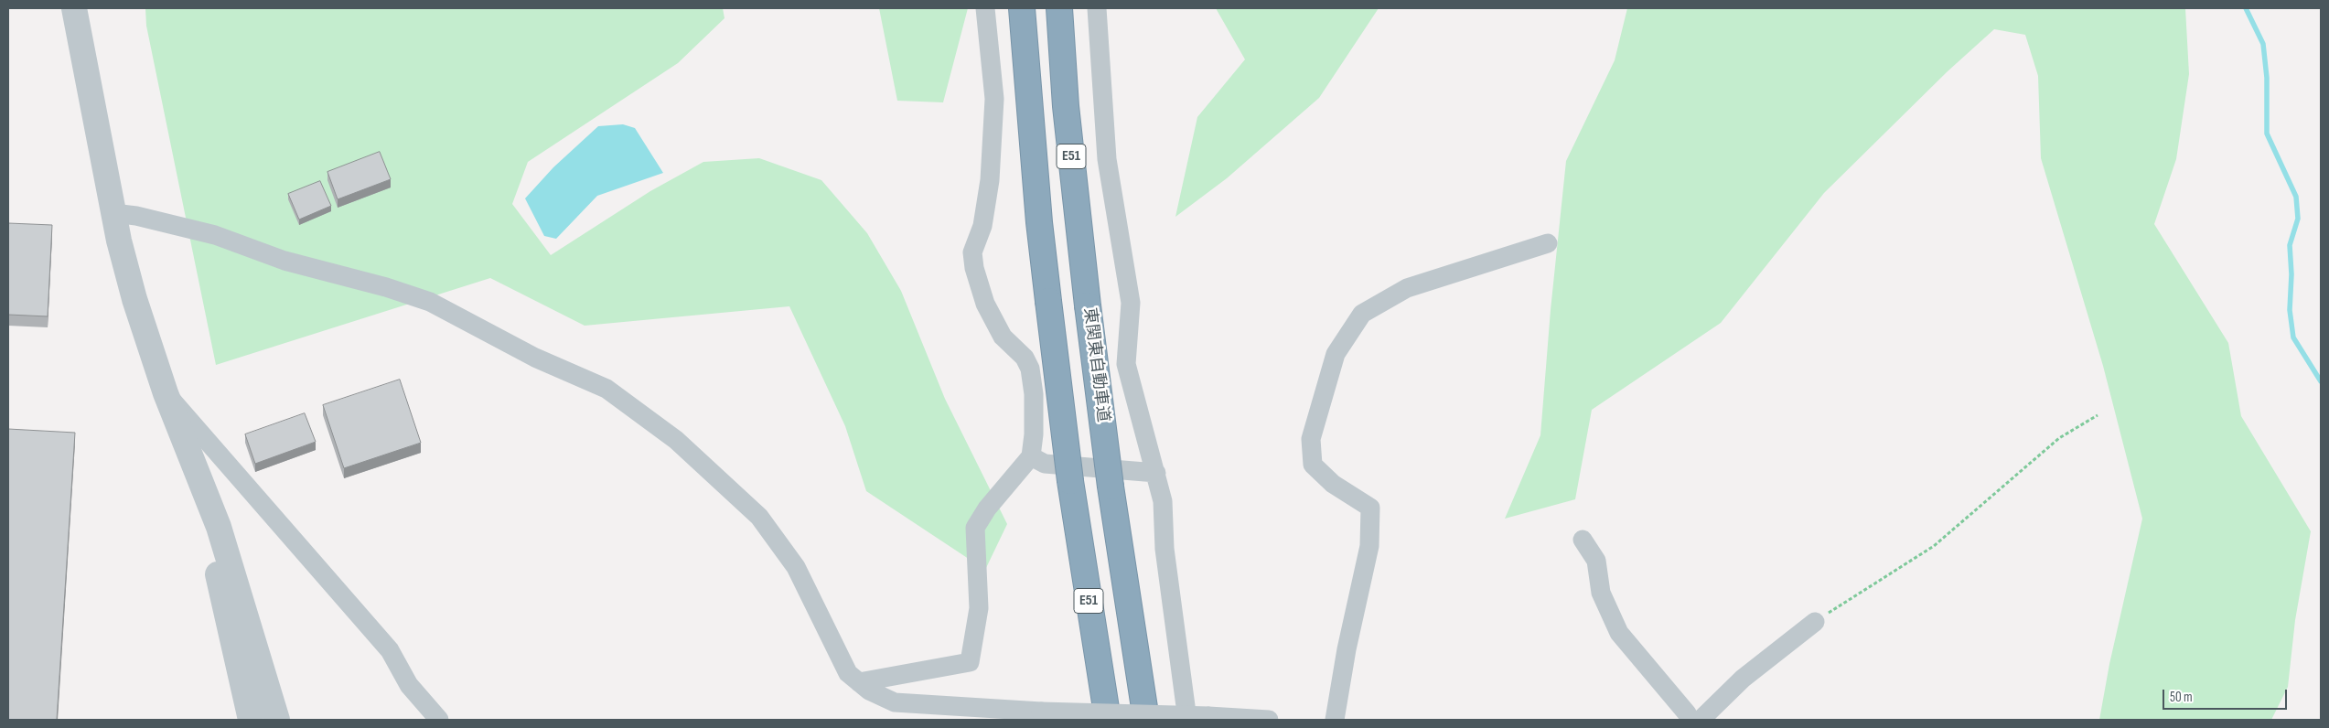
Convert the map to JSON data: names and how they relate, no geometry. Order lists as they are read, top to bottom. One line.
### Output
{"streets":{"highway":["E51","東関東自動車道"]},"scale_bar":"50 m"}
